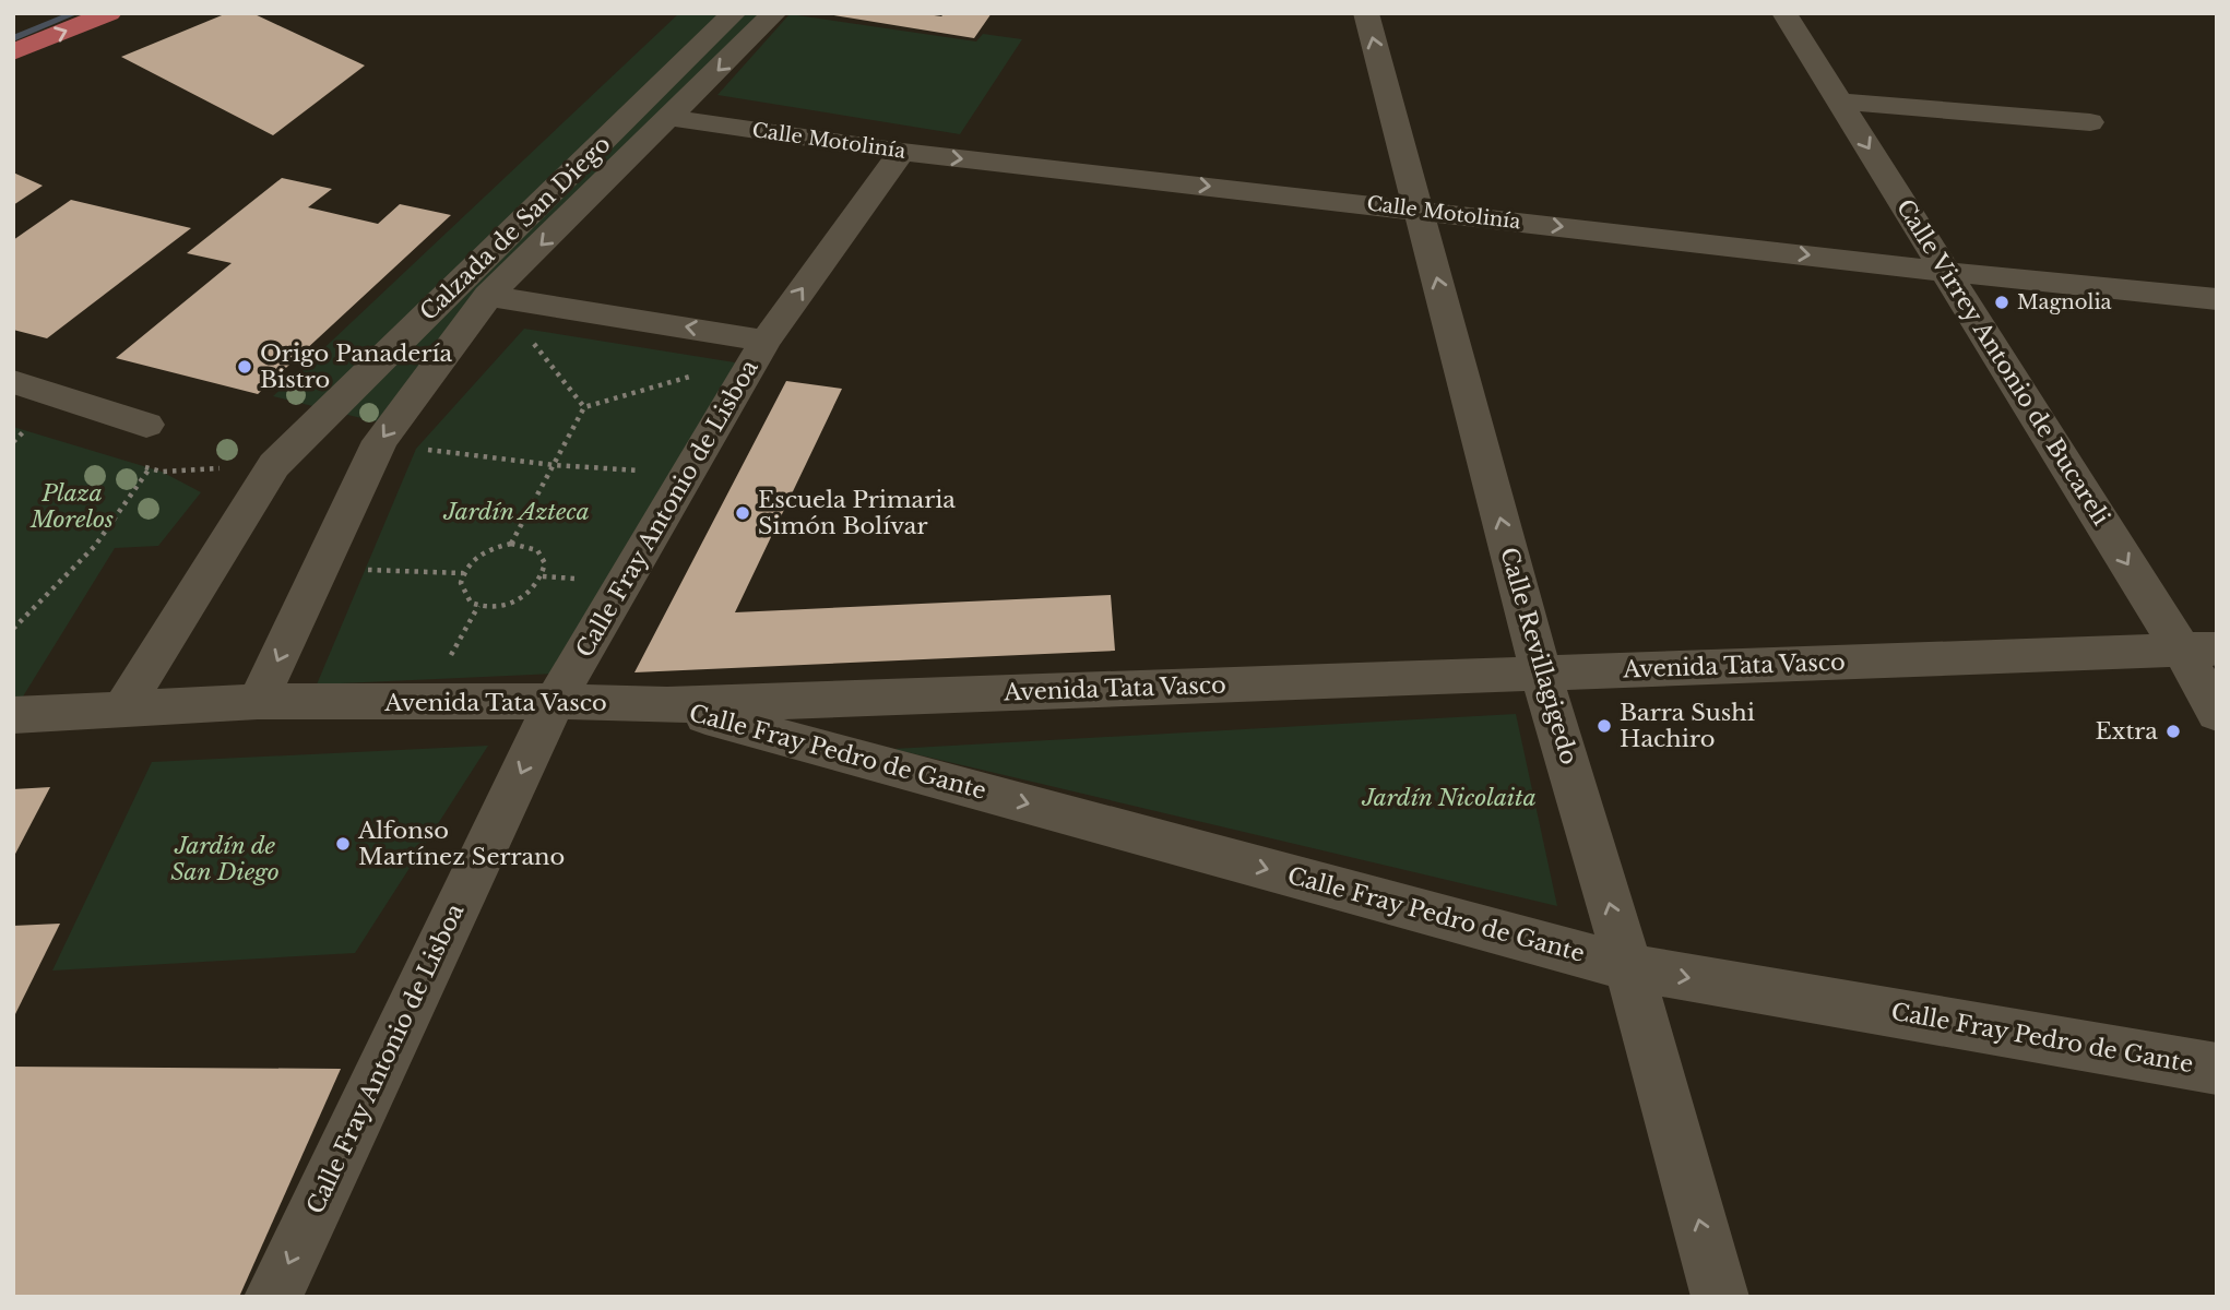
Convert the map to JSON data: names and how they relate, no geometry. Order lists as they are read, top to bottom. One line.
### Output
{"streets":{"street":["Calle Motolinía","Calzada de San Diego","Calle Virrey Antonio de Bucareli","Calle Fray Antonio de Lisboa","Calle Revillagigedo","Avenida Tata Vasco","Calle Fray Pedro de Gante"]},"crossings":[["Calle Motolinía","Calle Virrey Antonio de Bucareli"],["Calle Motolinía","Calle Fray Antonio de Lisboa"],["Calle Motolinía","Calle Revillagigedo"],["Calzada de San Diego","Avenida Tata Vasco"],["Calle Virrey Antonio de Bucareli","Avenida Tata Vasco"],["Calle Fray Antonio de Lisboa","Avenida Tata Vasco"],["Calle Revillagigedo","Avenida Tata Vasco"],["Calle Revillagigedo","Calle Fray Pedro de Gante"],["Avenida Tata Vasco","Calle Fray Pedro de Gante"]],"one_way":["Calle Motolinía","Calle Virrey Antonio de Bucareli","Calle Revillagigedo","Calle Fray Pedro de Gante"],"parks":["Plaza Morelos","Jardín Azteca","Jardín Nicolaita","Jardín de San Diego"],"places":["Magnolia","Origo Panadería Bistro","Escuela Primaria Simón Bolívar","Barra Sushi Hachiro","Extra","Alfonso Martínez Serrano"]}
